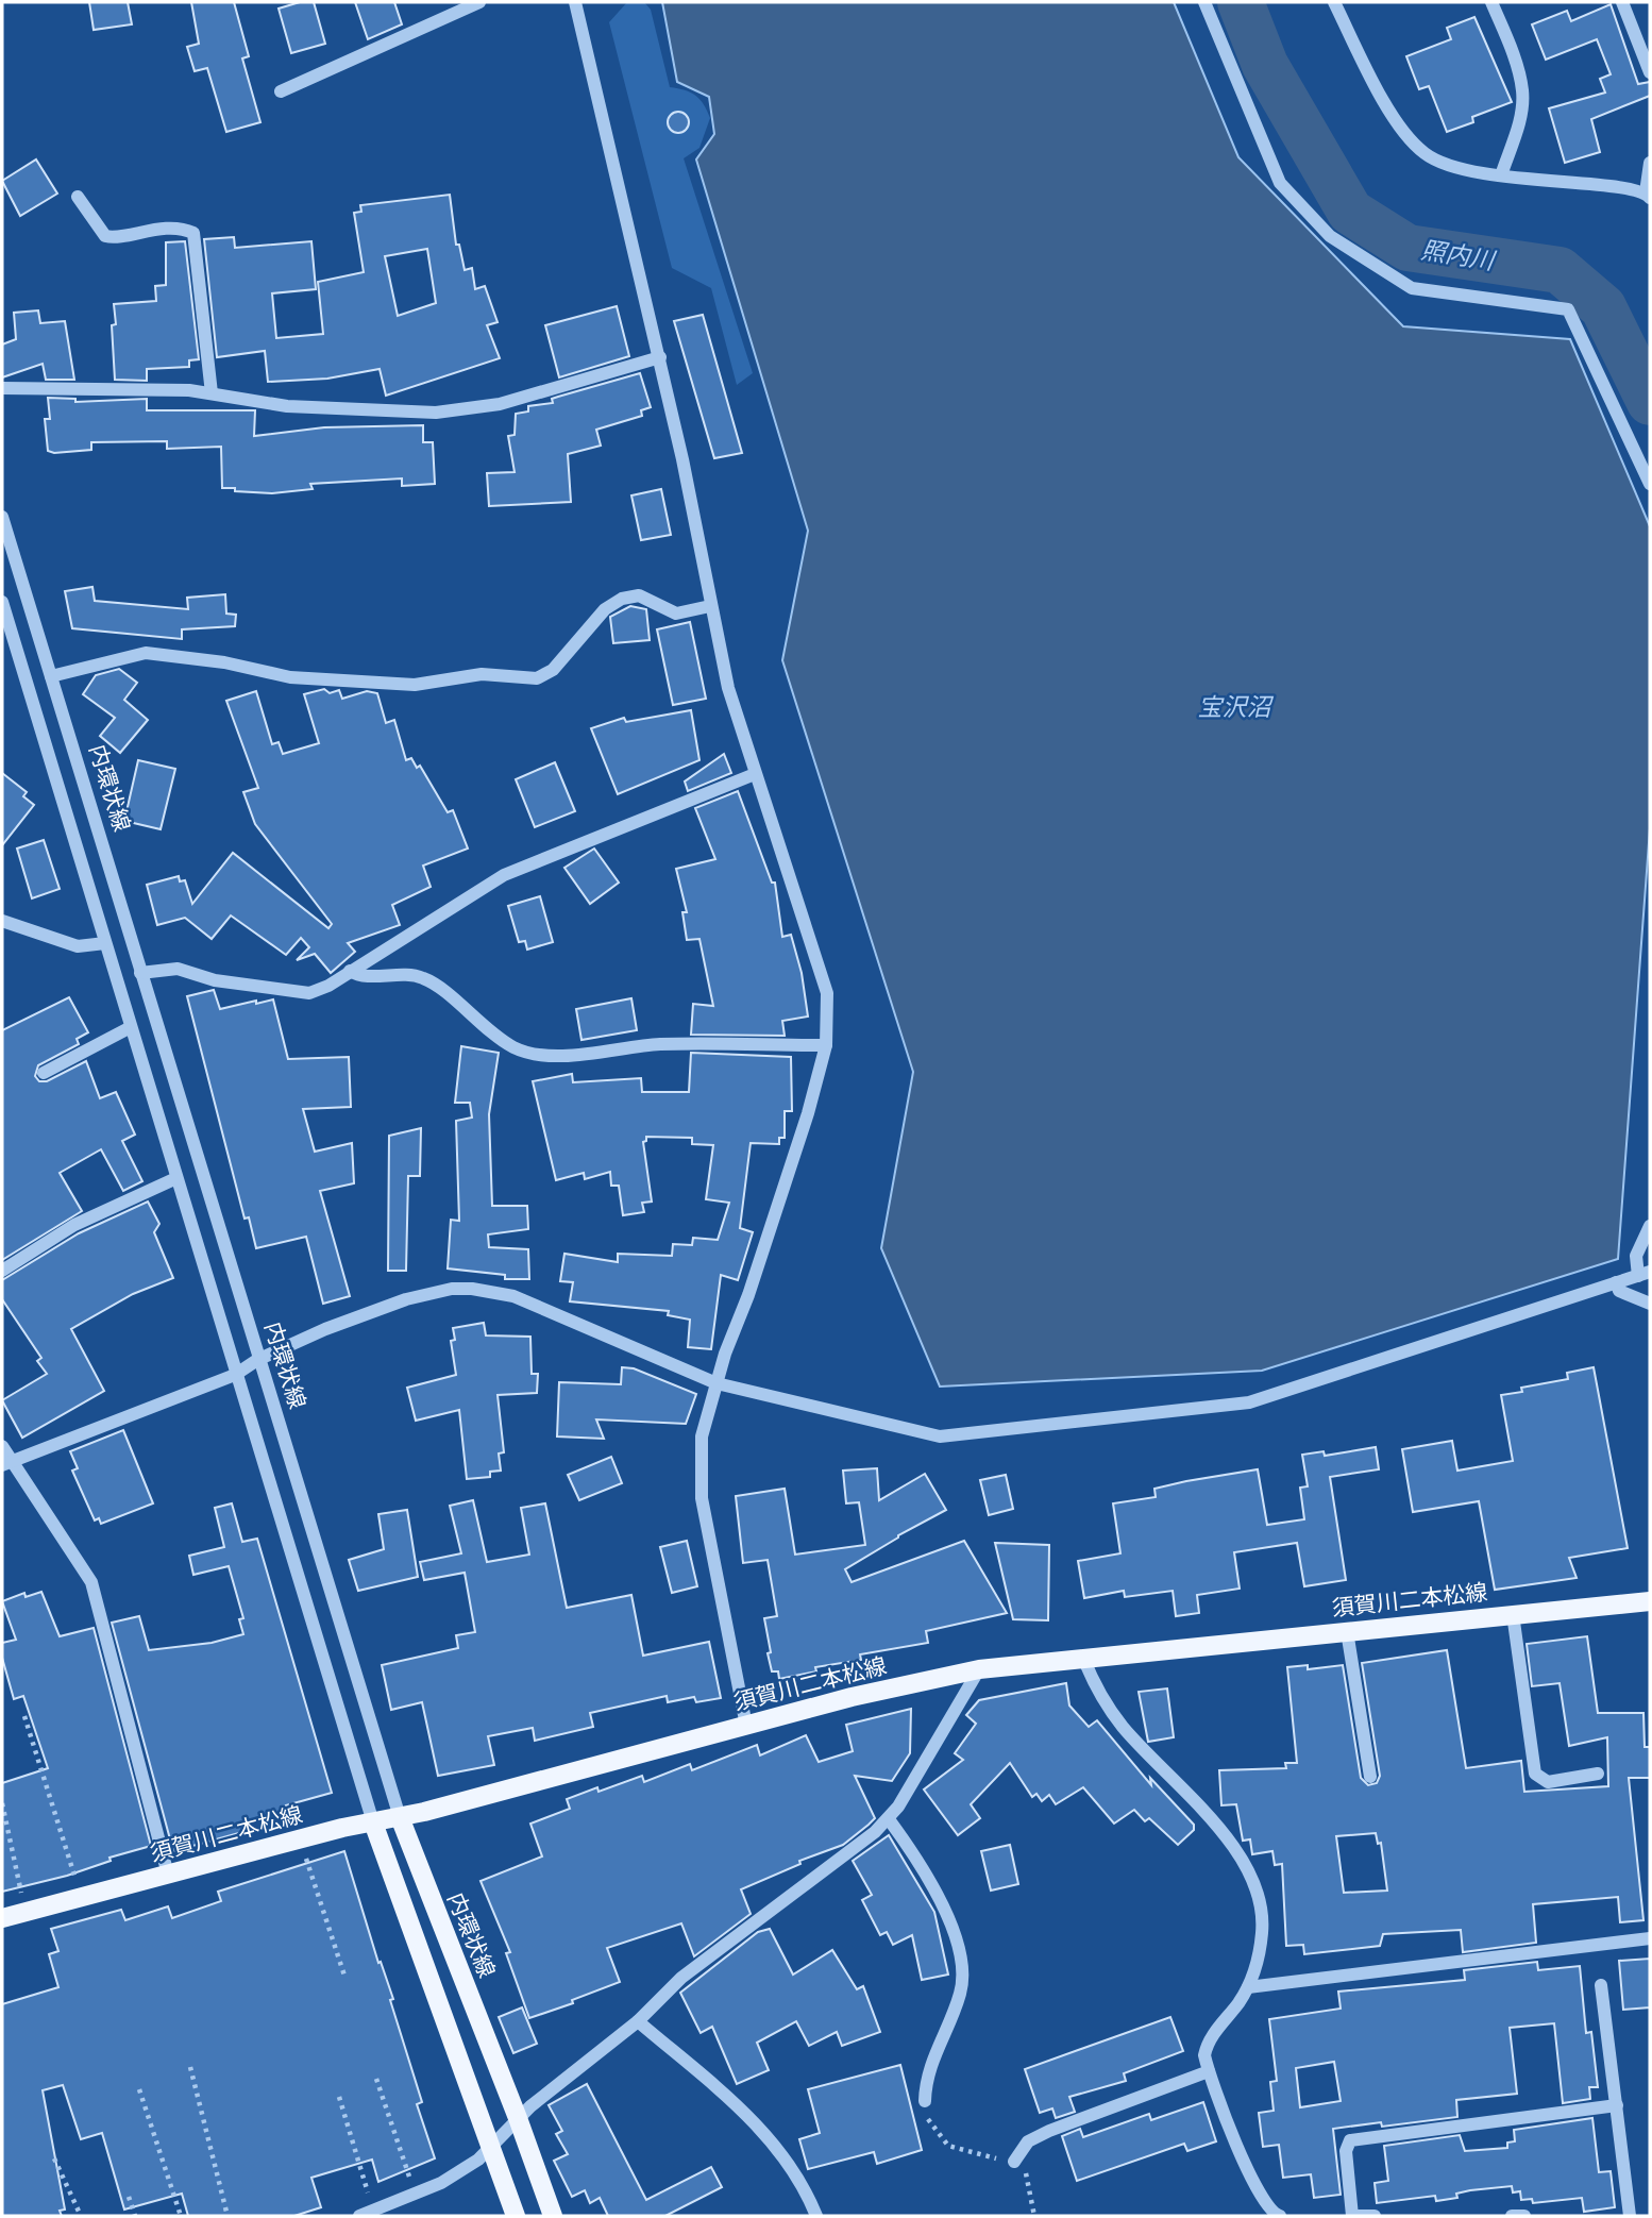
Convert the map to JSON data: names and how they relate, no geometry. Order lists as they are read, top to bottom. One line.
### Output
{"streets":{"main road":["内環状線","須賀川二本松線"]},"crossings":[["内環状線","須賀川二本松線"]],"water":["照内川","宝沢沼"]}
